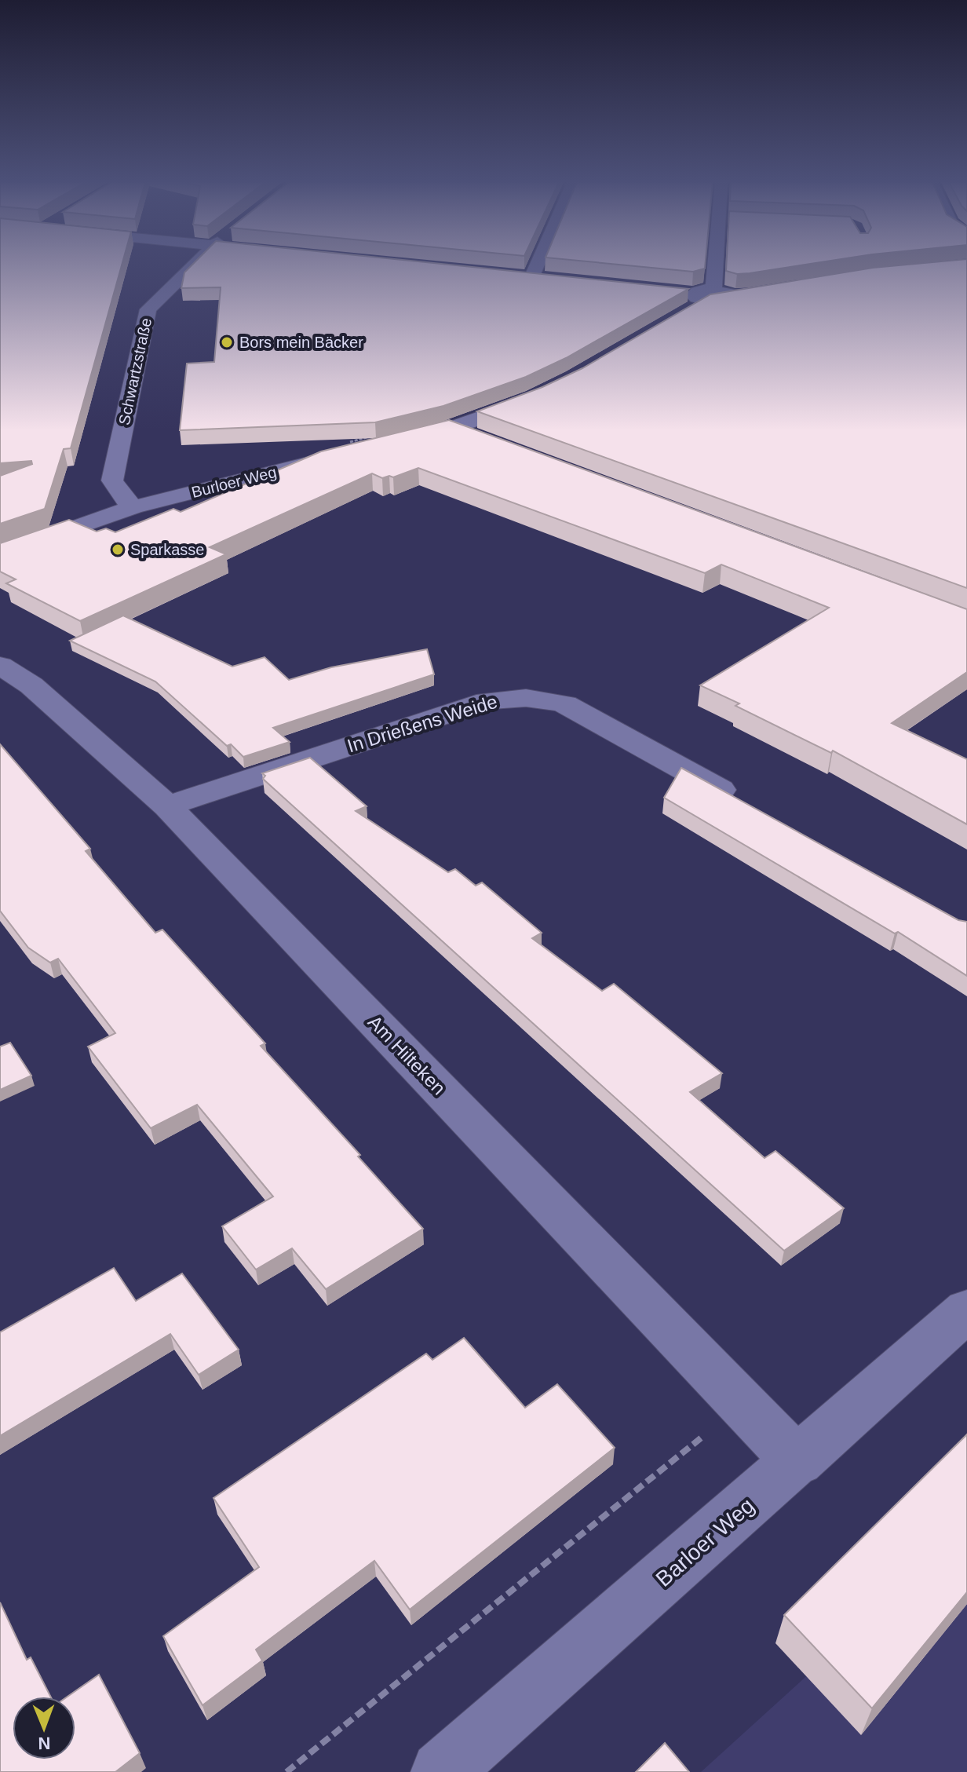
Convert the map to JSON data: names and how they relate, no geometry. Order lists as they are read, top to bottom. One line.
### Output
{"streets":{"street":["Schwartzstraße","Burloer Weg","In Drießens Weide","Am Hilteken","Barloer Weg"]},"crossings":[["Schwartzstraße","Burloer Weg"],["In Drießens Weide","Am Hilteken"],["Am Hilteken","Barloer Weg"]],"places":["Bors mein Bäcker","Sparkasse"],"north":"bottom"}
